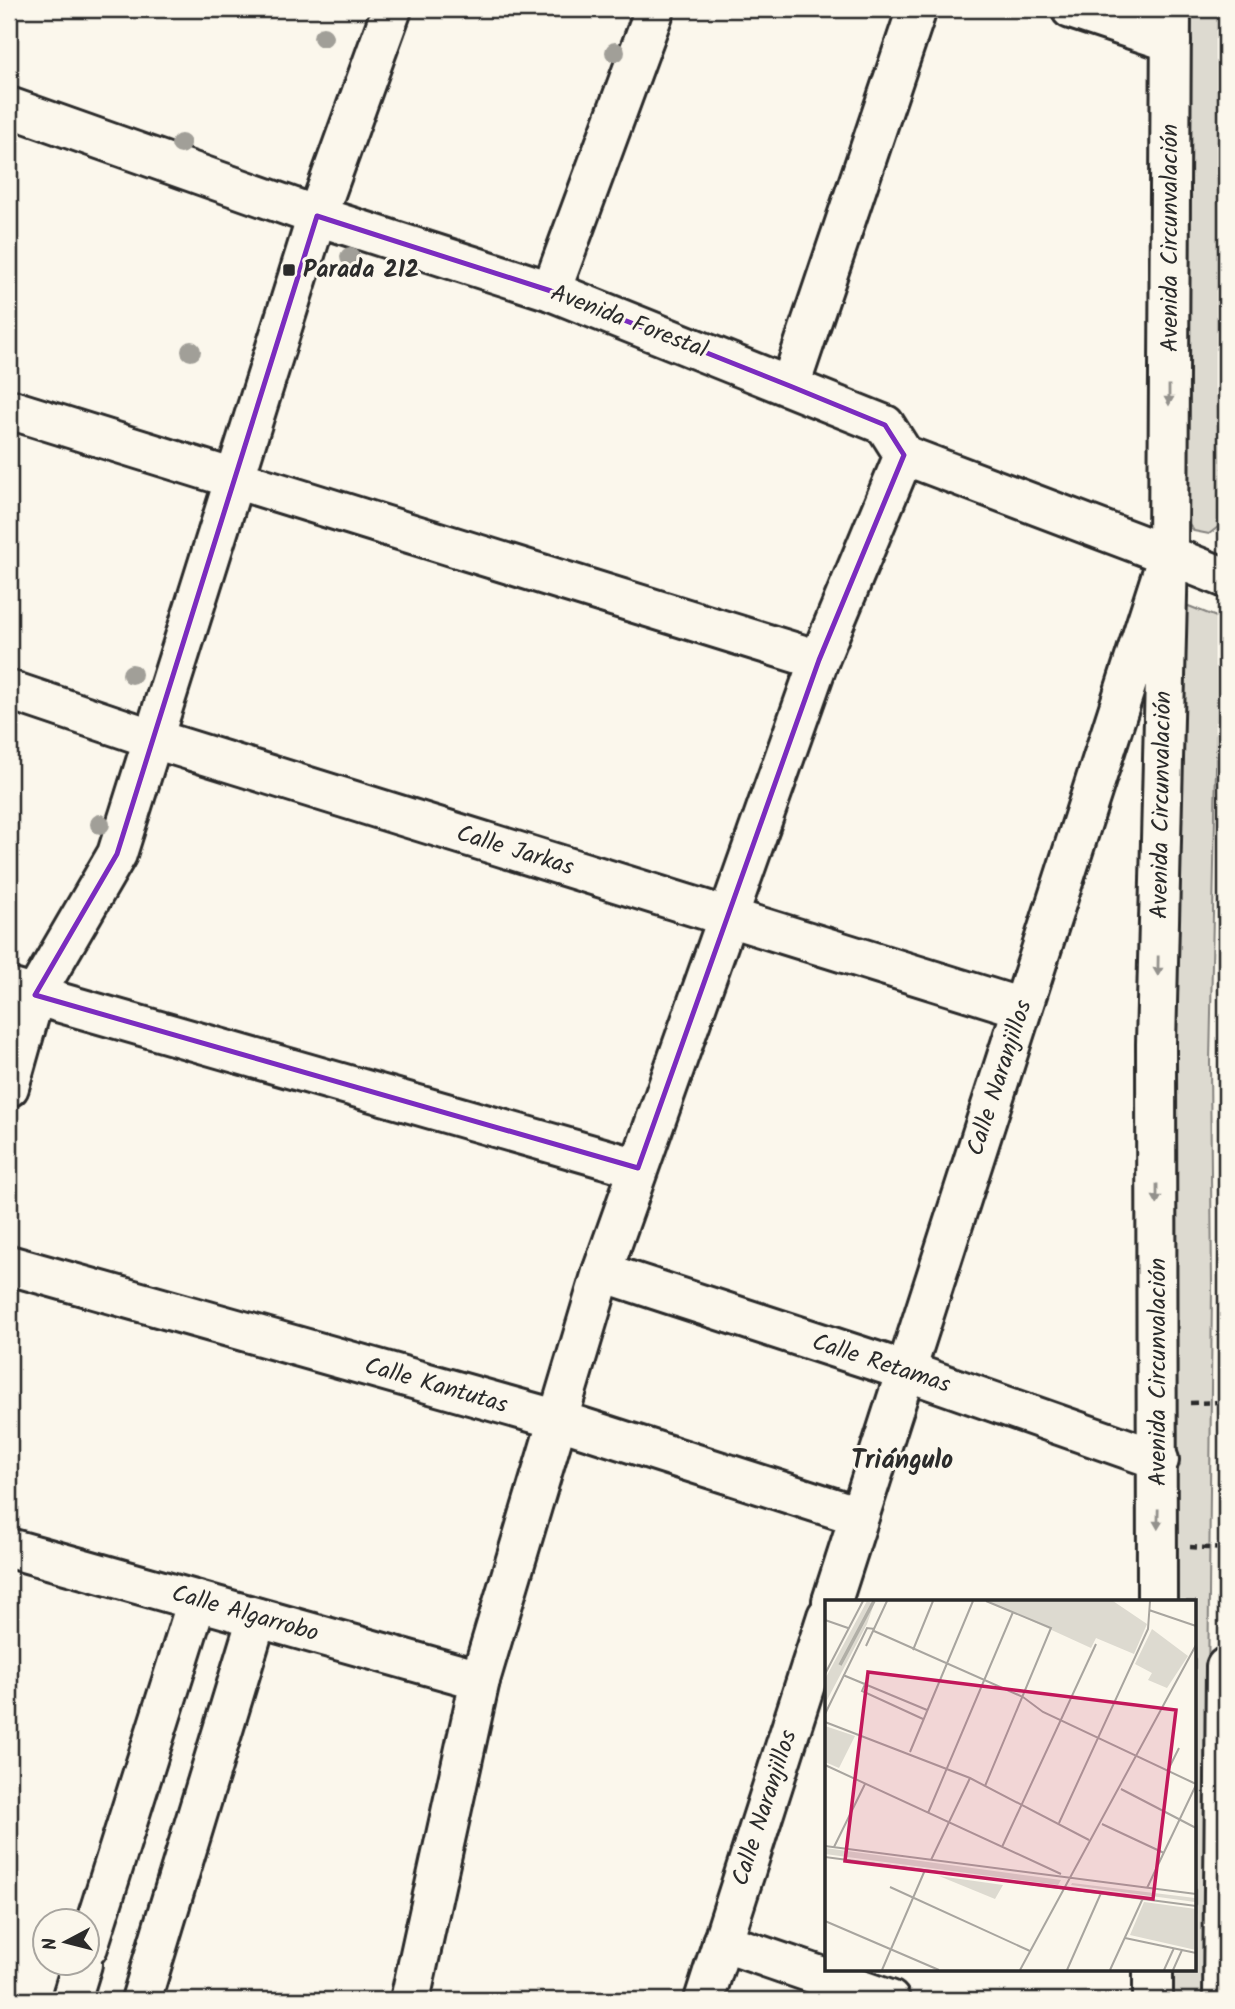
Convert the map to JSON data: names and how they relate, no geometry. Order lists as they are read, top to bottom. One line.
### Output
{"streets":{"street":["Avenida Circunvalación","Avenida Forestal","Calle Jarkas","Calle Naranjillos","Calle Retamas","Calle Kantutas","Calle Algarrobo"]},"crossings":[["Avenida Circunvalación","Calle Naranjillos"],["Avenida Circunvalación","Calle Retamas"],["Calle Jarkas","Calle Naranjillos"],["Calle Naranjillos","Calle Retamas"],["Calle Naranjillos","Calle Kantutas"]],"districts":["Triángulo"],"places":{"transit":["Parada 212"]},"north":"left"}
